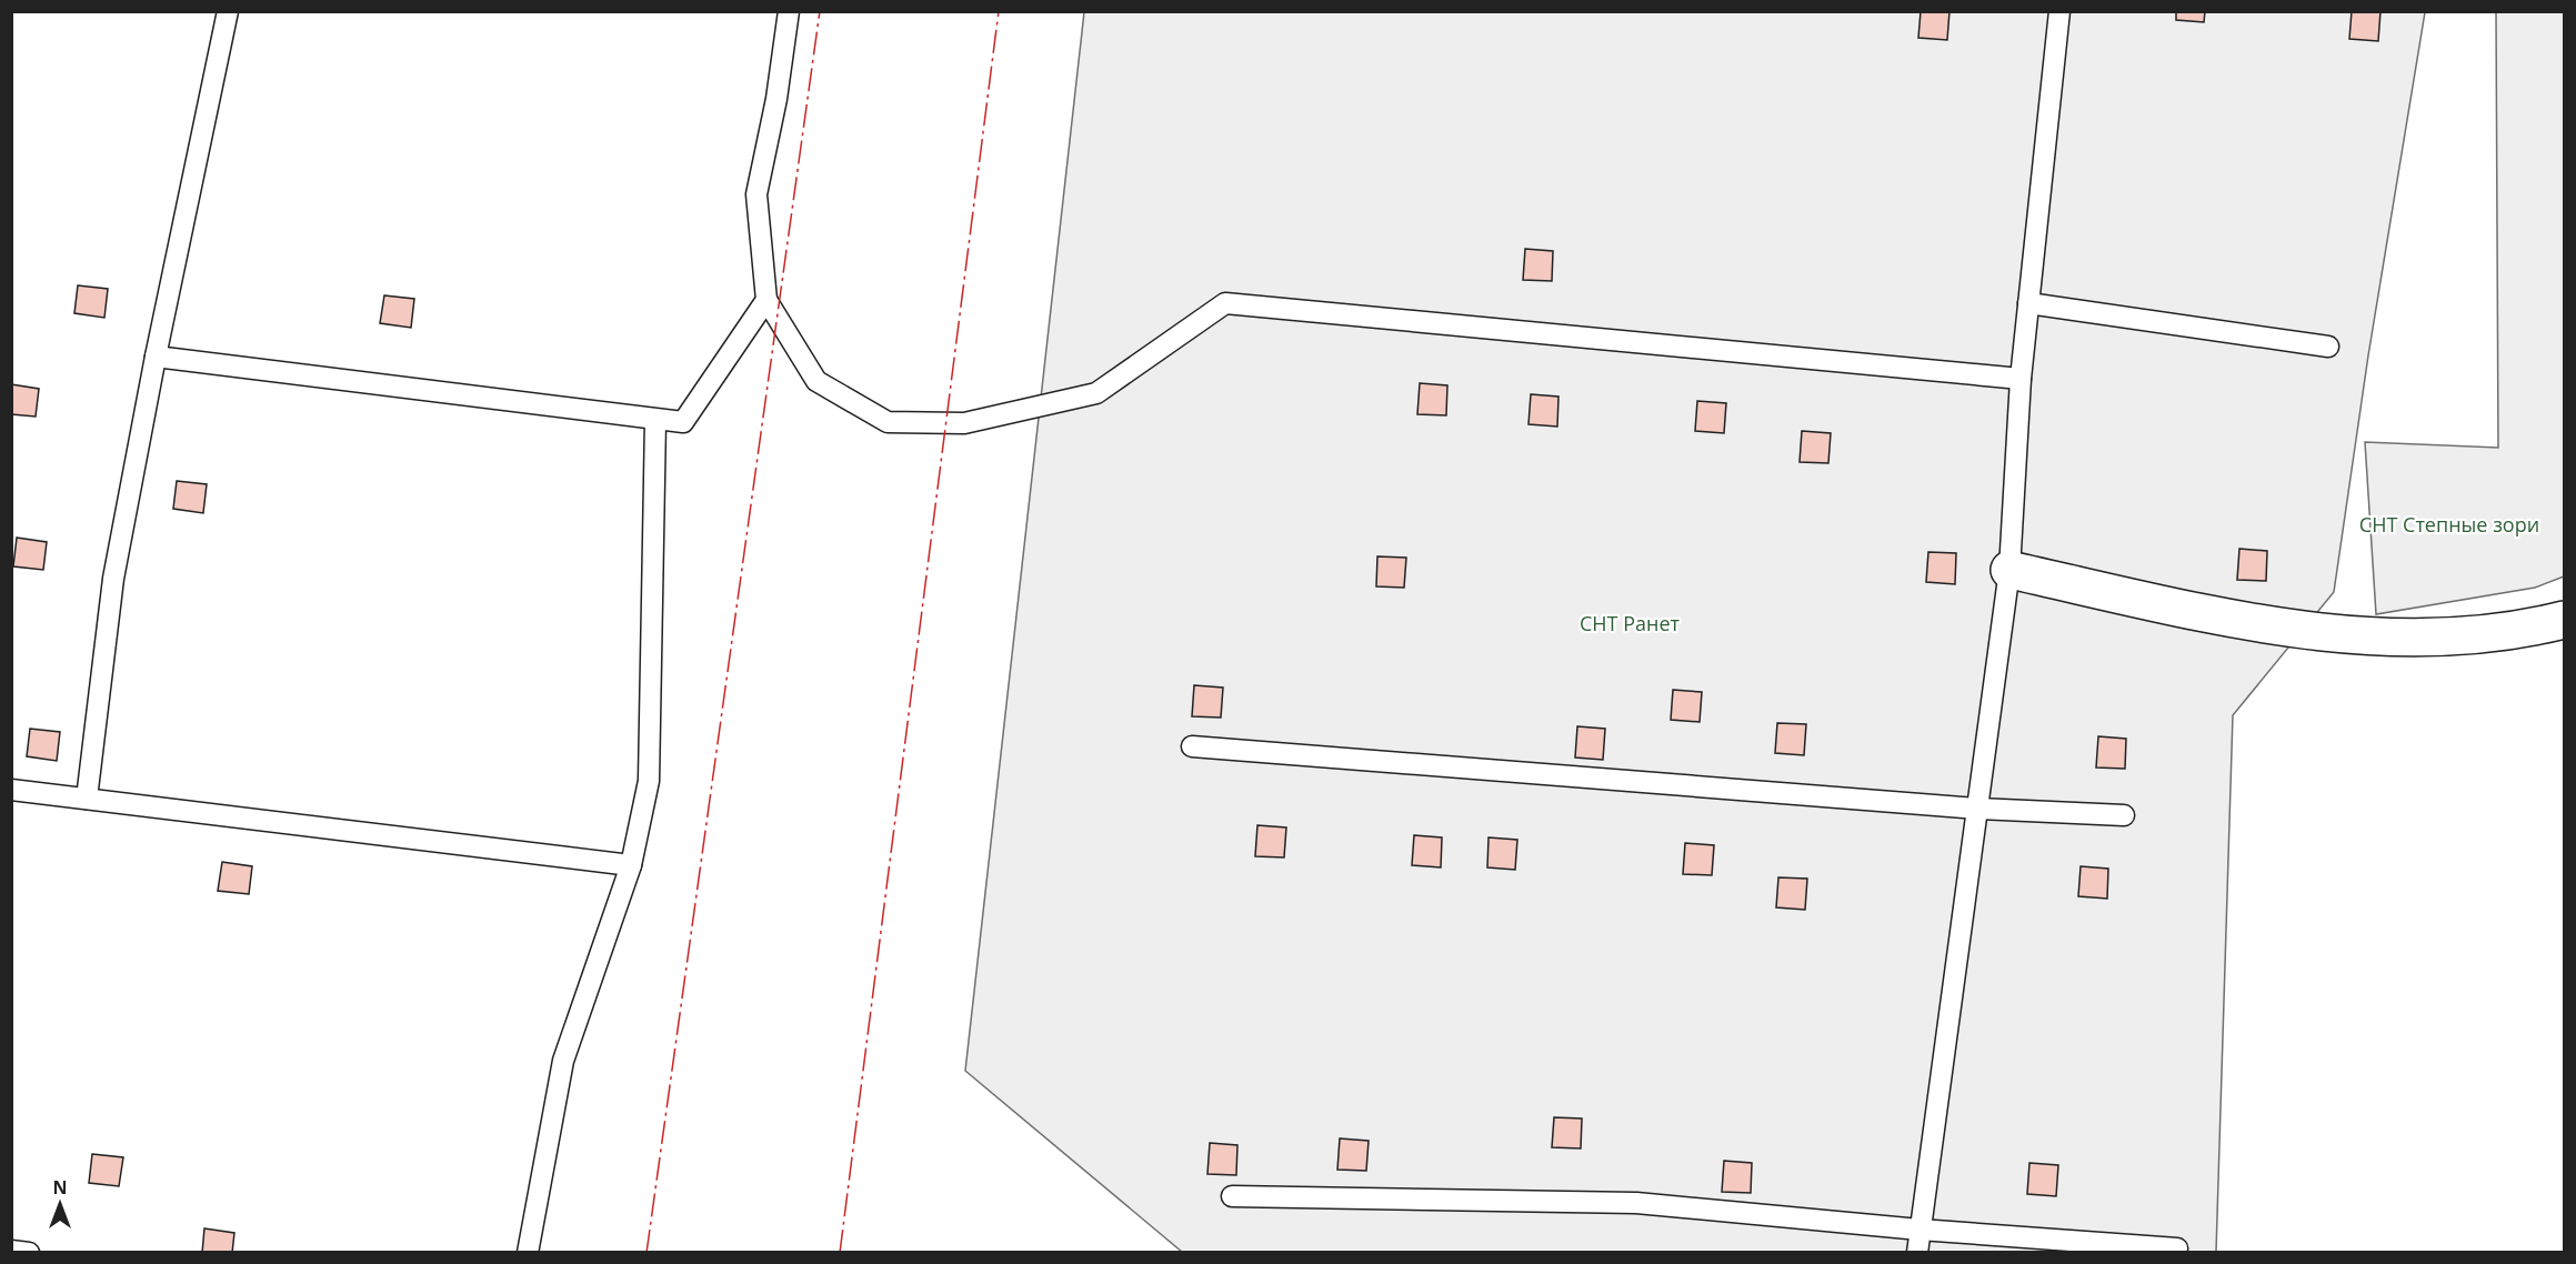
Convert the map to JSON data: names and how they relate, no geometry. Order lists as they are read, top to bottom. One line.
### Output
{"parks":["СНТ Степные зори","СНТ Ранет"],"north":"top"}
